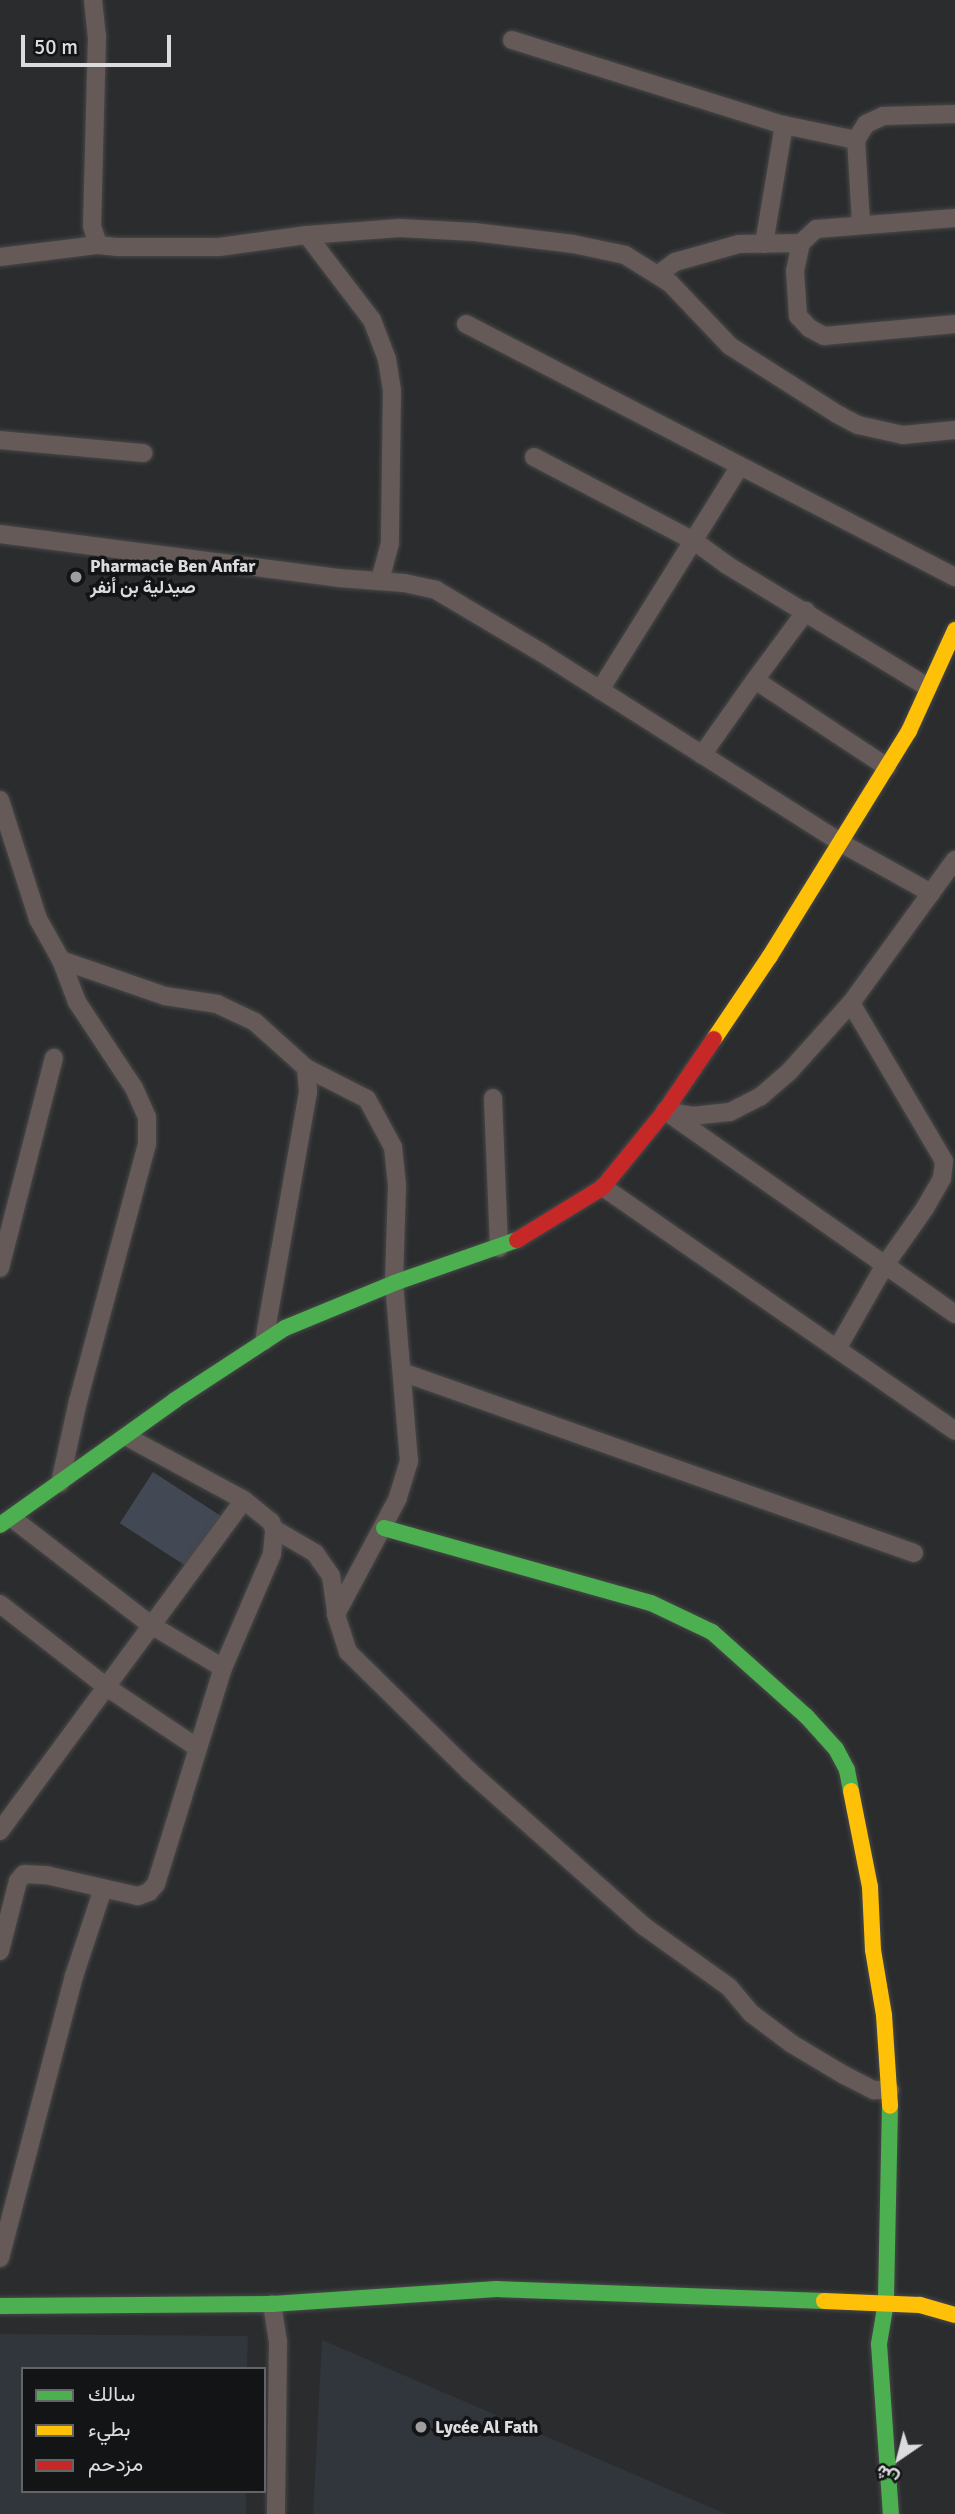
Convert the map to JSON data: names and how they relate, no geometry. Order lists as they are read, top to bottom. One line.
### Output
{"places":["Pharmacie Ben Anfar صيدلية بن أنفر","Lycée Al Fath"],"legend":["سالك","بطيء","مزدحم"],"scale_bar":"50 m","north":"bottom left"}
